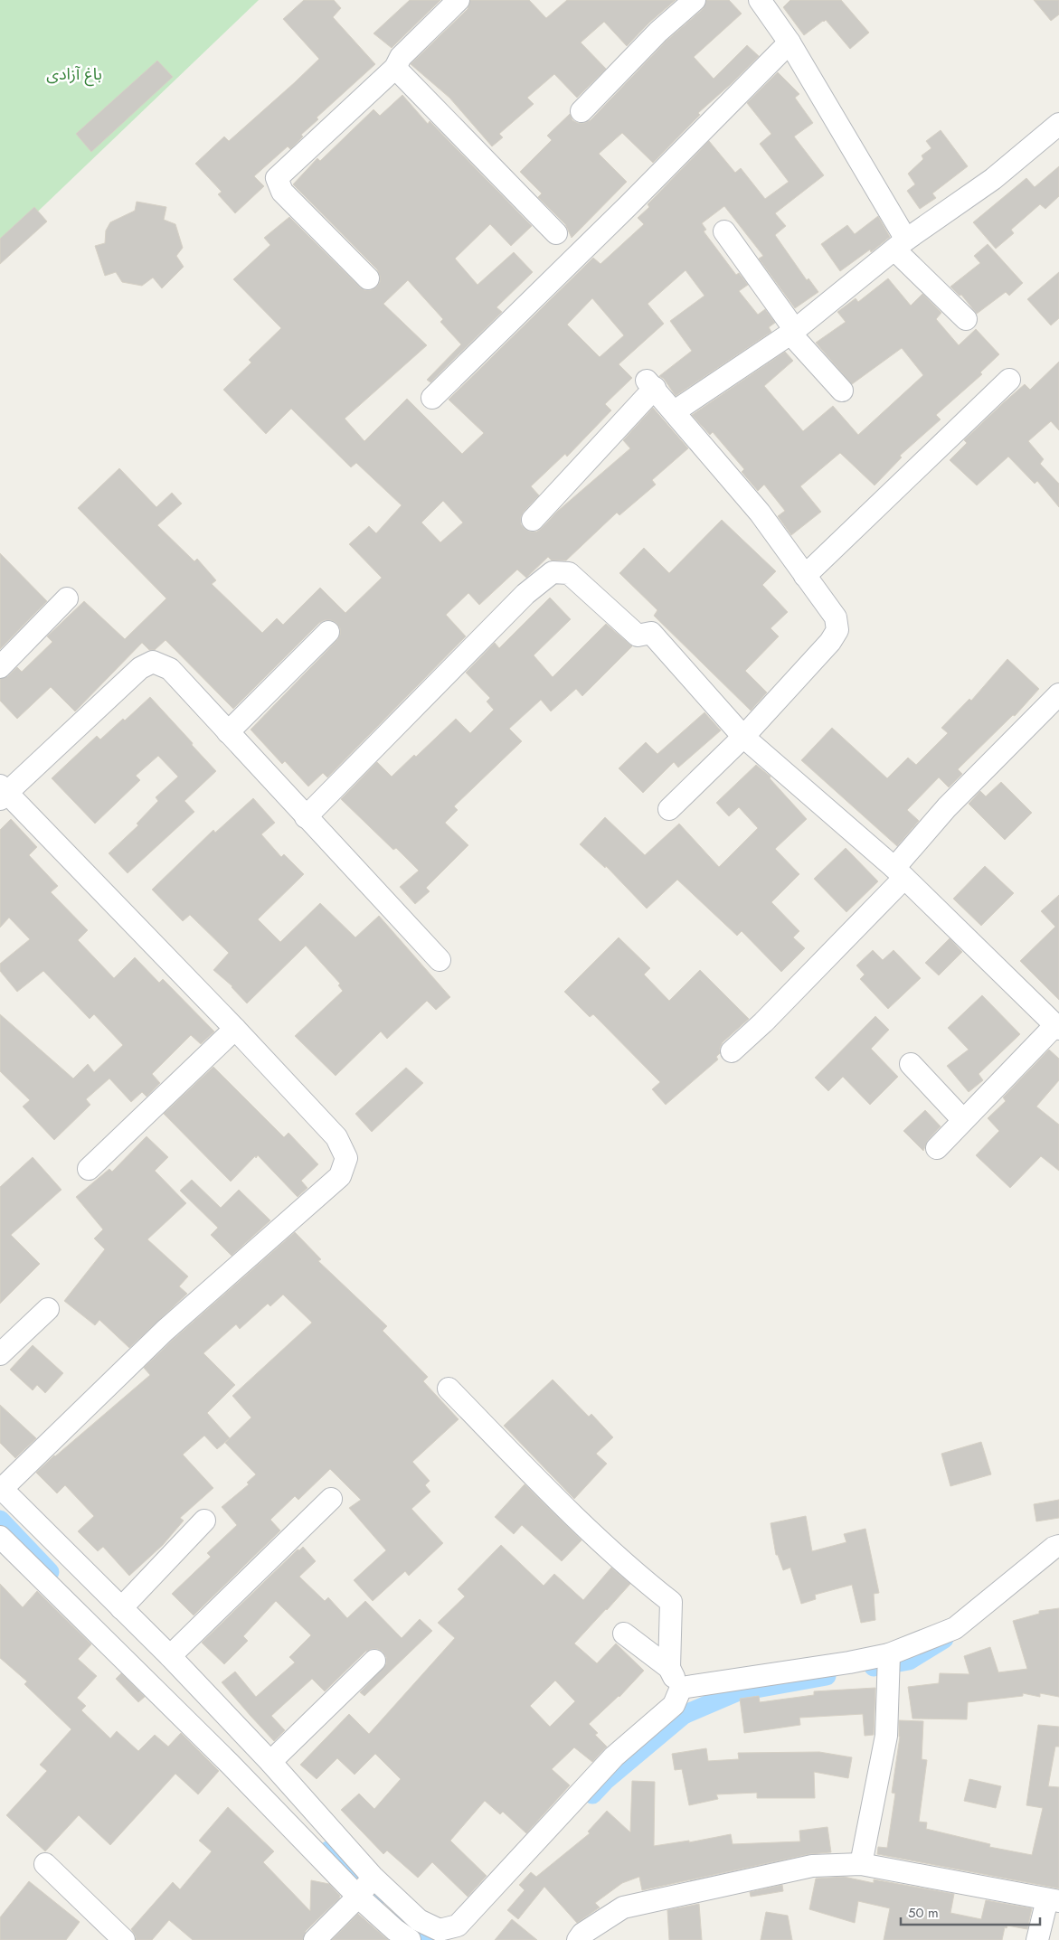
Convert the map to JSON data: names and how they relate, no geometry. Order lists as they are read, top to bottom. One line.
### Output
{"parks":["باغ آزادی"],"scale_bar":"50 m"}
